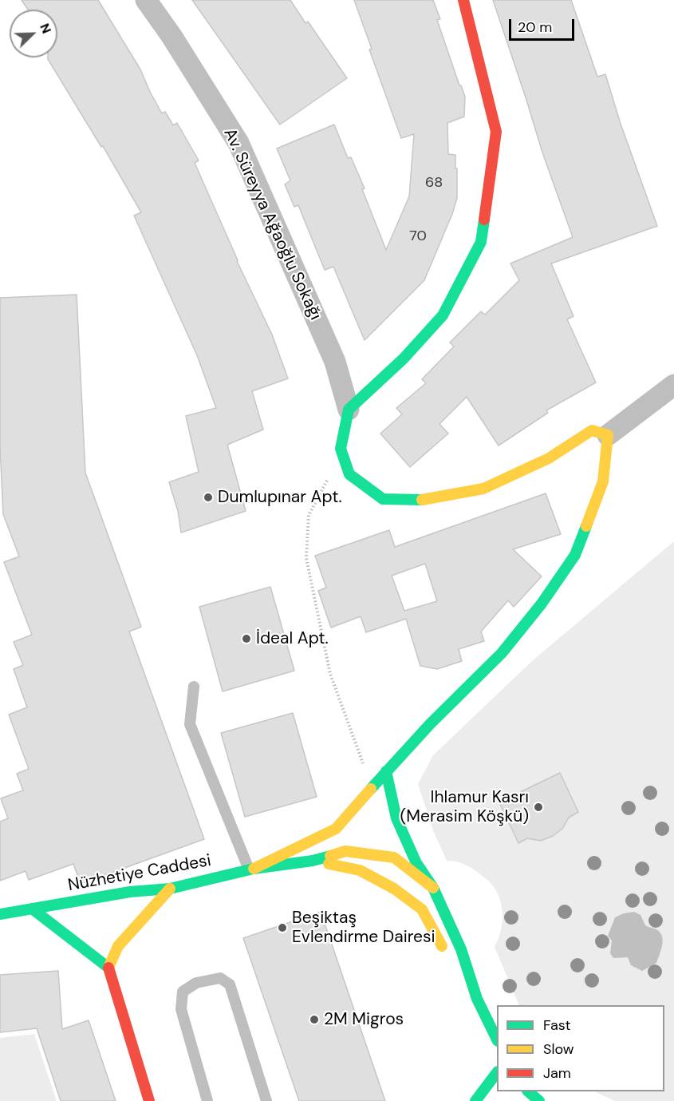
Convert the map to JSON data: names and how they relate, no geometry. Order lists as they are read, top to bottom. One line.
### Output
{"streets":{"street":["Av. Süreyya Ağaoğlu Sokağı","Nüzhetiye Caddesi"]},"places":["Dumlupınar Apt.","İdeal Apt.","Ihlamur Kasrı (Merasim Köşkü)","Beşiktaş Evlendirme Dairesi","2M Migros"],"house_numbers":["68","70"],"legend":["Fast","Slow","Jam"],"scale_bar":"20 m","north":"top right"}
